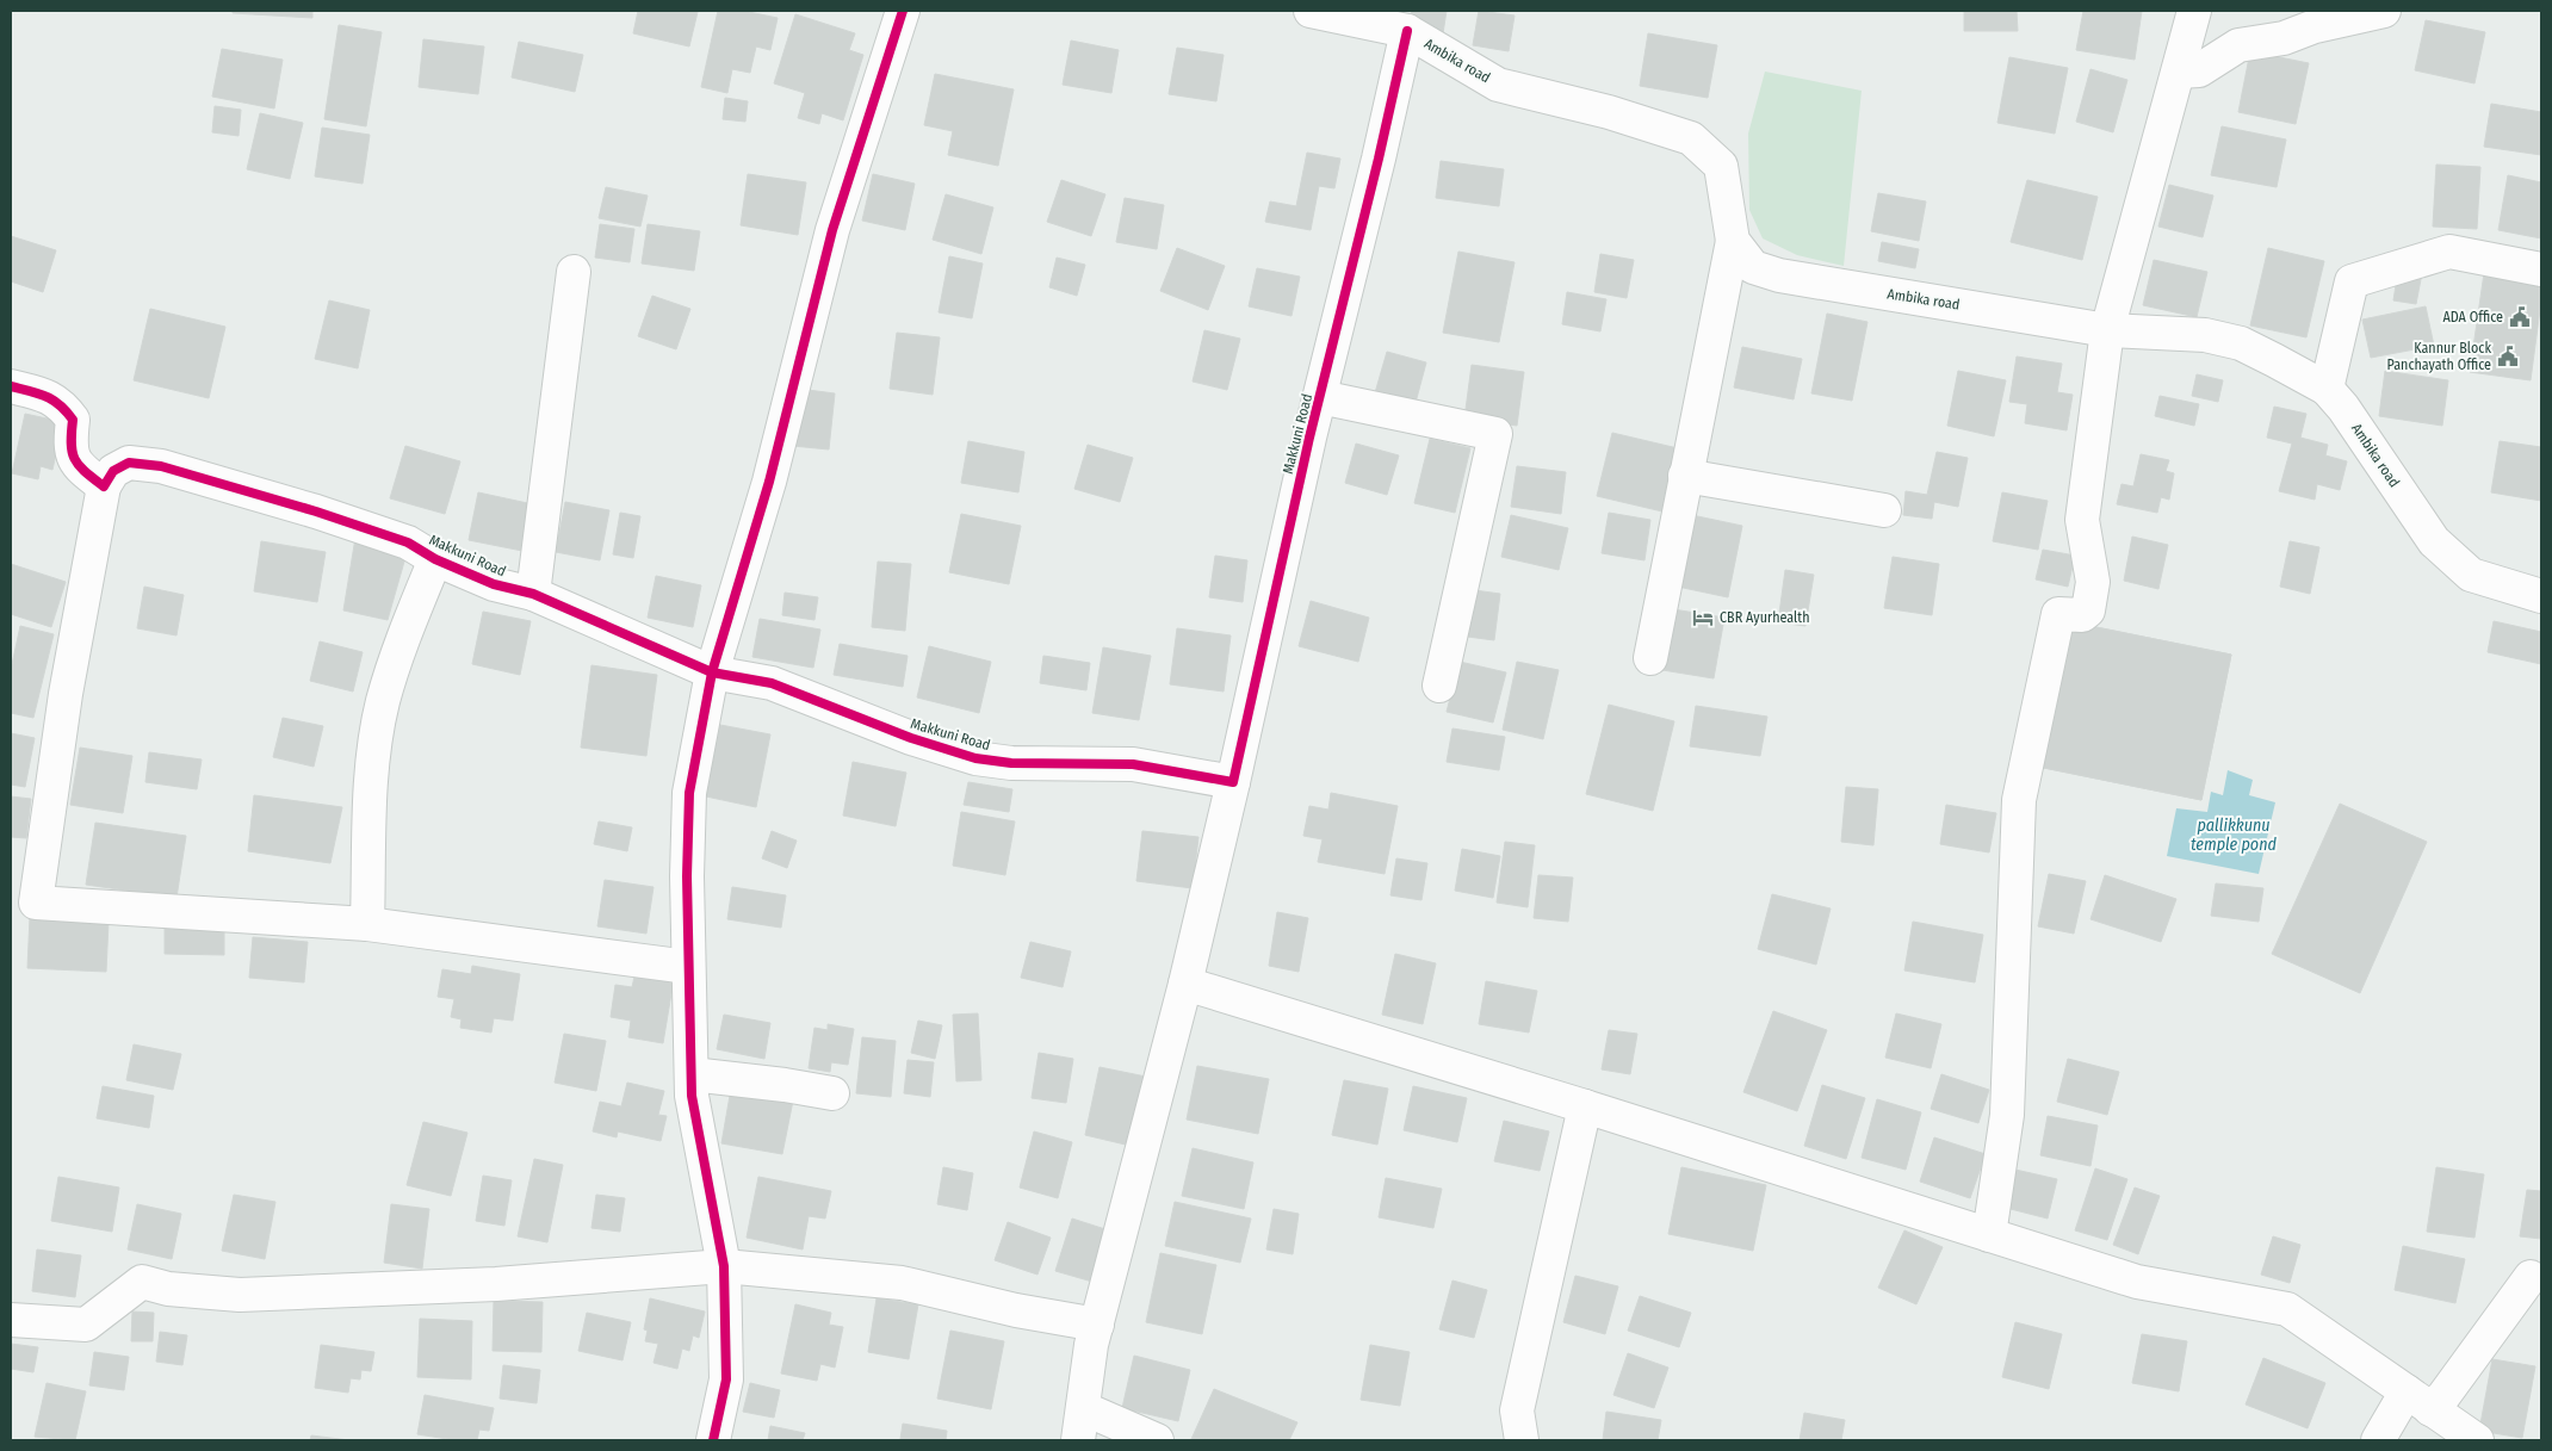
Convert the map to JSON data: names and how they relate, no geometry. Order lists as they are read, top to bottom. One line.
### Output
{"streets":{"street":["Ambika road","Makkuni Road"]},"crossings":[["Ambika road","Makkuni Road"]],"water":["pallikkunu temple pond"],"places":{"public building":["ADA Office","Kannur Block Panchayath Office"],"hotel":["CBR Ayurhealth"]}}
